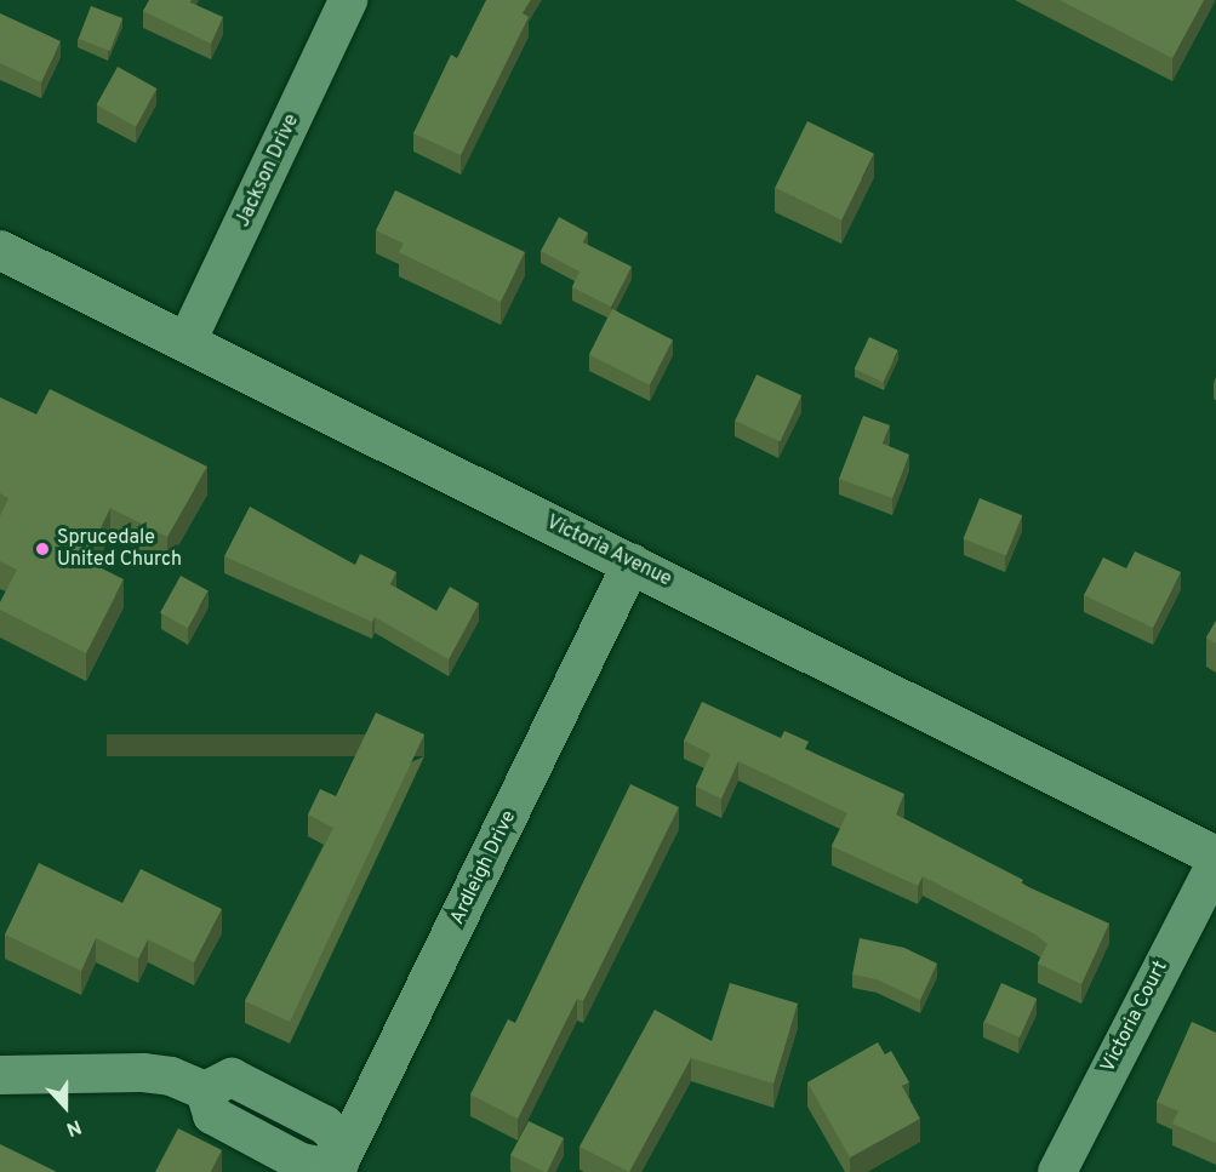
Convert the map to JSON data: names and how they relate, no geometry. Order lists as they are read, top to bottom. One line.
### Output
{"streets":{"street":["Jackson Drive","Victoria Avenue","Ardleigh Drive","Victoria Court"]},"crossings":[["Jackson Drive","Victoria Avenue"],["Victoria Avenue","Ardleigh Drive"]],"places":["Sprucedale United Church"],"north":"bottom"}
